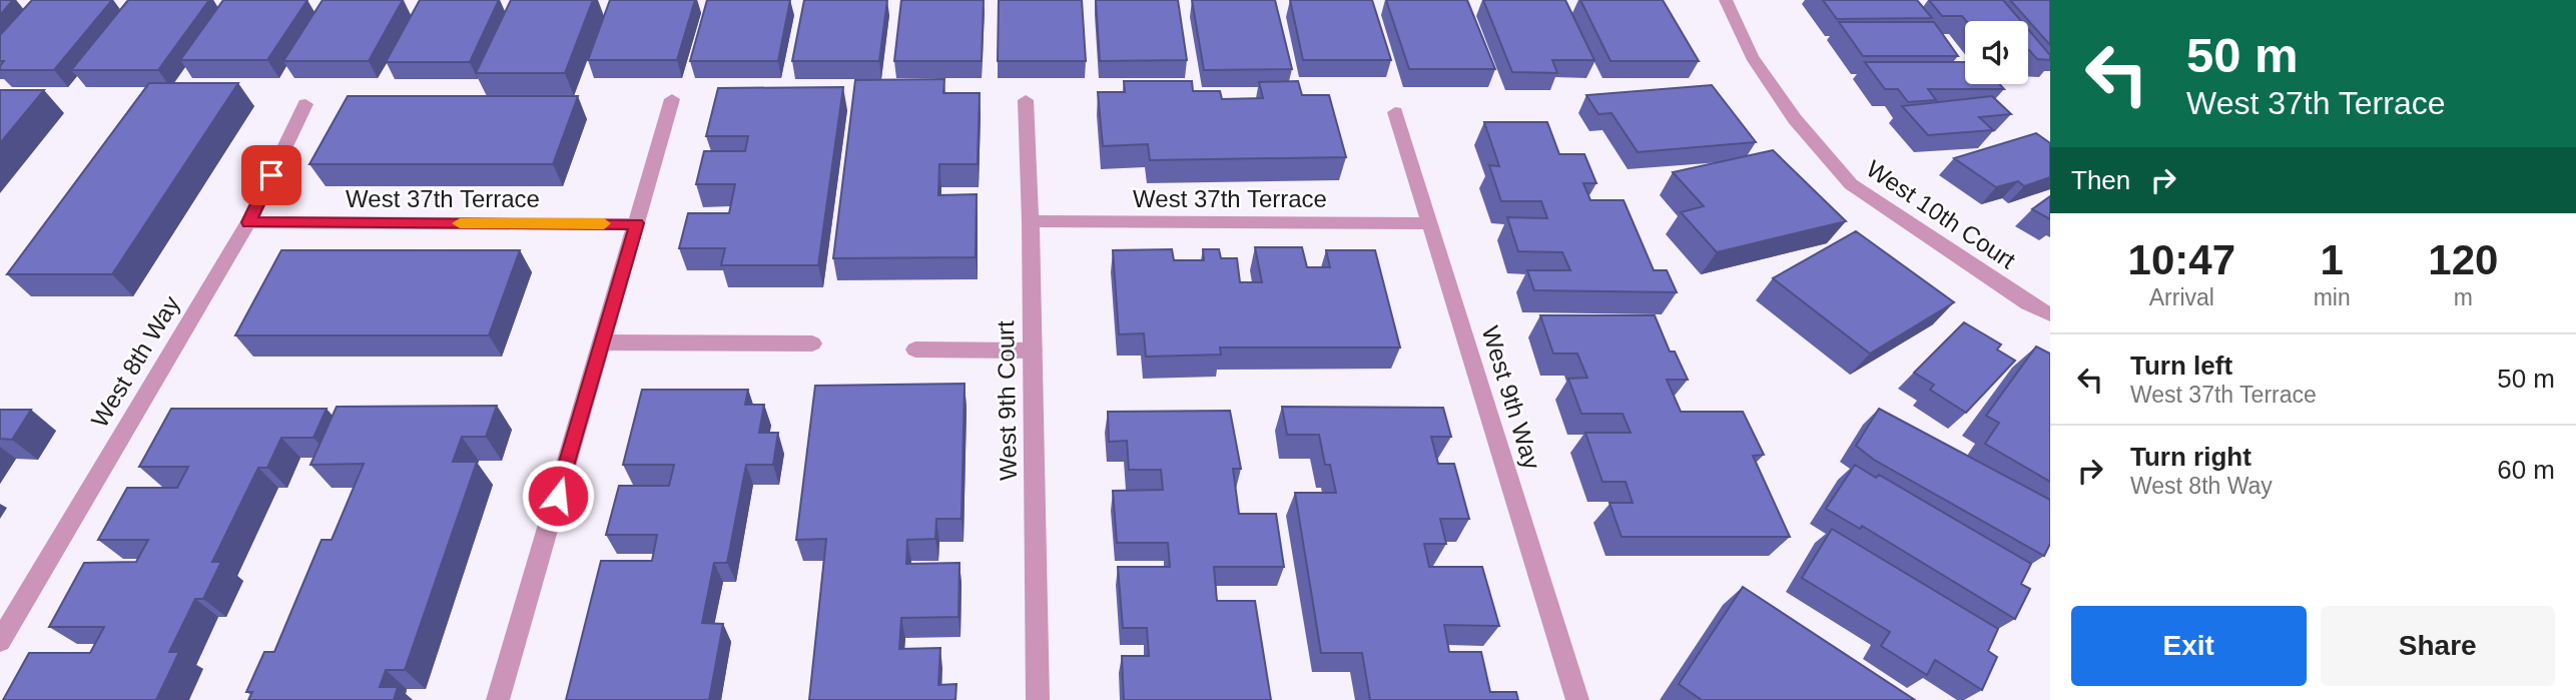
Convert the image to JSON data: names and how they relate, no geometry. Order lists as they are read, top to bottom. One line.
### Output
{"streets":{"street":["West 37th Terrace","West 10th Court","West 8th Way","West 9th Way","West 9th Court"]},"crossings":[["West 37th Terrace","West 8th Way"],["West 37th Terrace","West 9th Way"],["West 37th Terrace","West 9th Court"]],"page":{"turn":["50 m","West 37th Terrace"],"then":"Then","eta":["10:47","Arrival","1","min","120","m"],"list":[{"name":"Turn left","note":"West 37th Terrace","value":"50 m"},{"name":"Turn right","note":"West 8th Way","value":"60 m"}],"buttons":["Exit","Share"]}}
